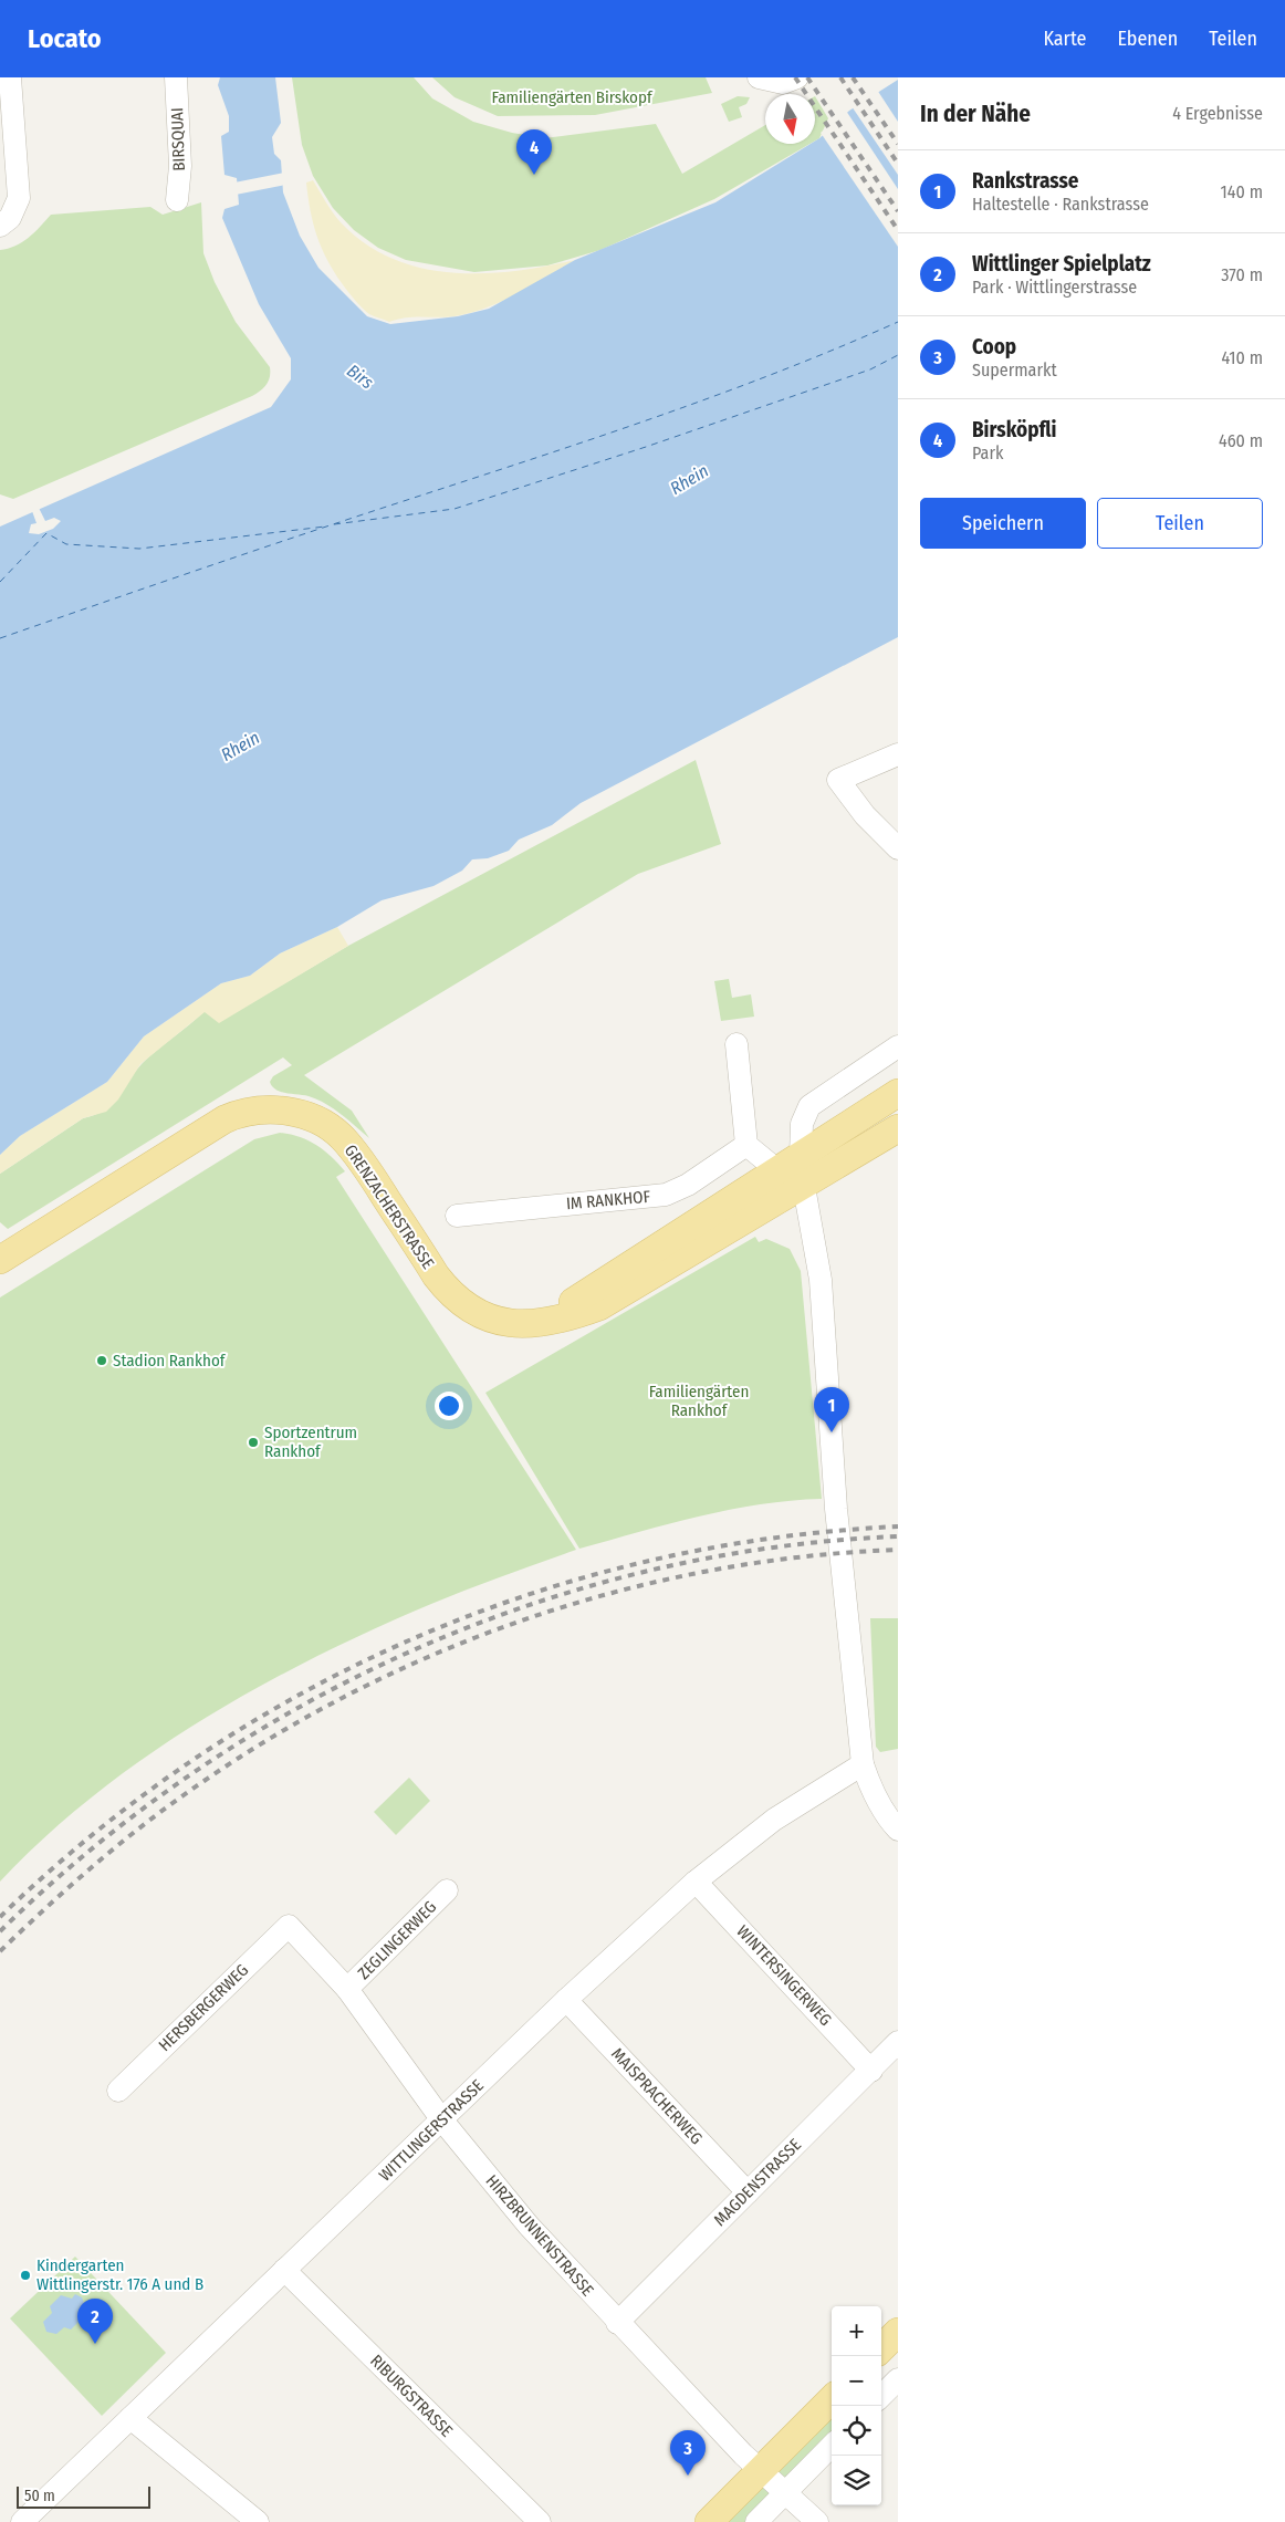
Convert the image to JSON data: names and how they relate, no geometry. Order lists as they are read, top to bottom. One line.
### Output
{"streets":{"main road":["GRENZACHERSTRASSE"],"street":["BIRSQUAI","IM RANKHOF","ZEGLINGERWEG","WINTERSINGERWEG","HERSBERGERWEG","MAISPRACHERWEG","WITTLINGERSTRASSE","MAGDENSTRASSE","HIRZBRUNNENSTRASSE","RIBURGSTRASSE"]},"crossings":[["ZEGLINGERWEG","HIRZBRUNNENSTRASSE"],["WINTERSINGERWEG","WITTLINGERSTRASSE"],["WINTERSINGERWEG","MAGDENSTRASSE"],["HERSBERGERWEG","HIRZBRUNNENSTRASSE"],["MAISPRACHERWEG","WITTLINGERSTRASSE"],["MAISPRACHERWEG","MAGDENSTRASSE"],["WITTLINGERSTRASSE","HIRZBRUNNENSTRASSE"],["WITTLINGERSTRASSE","RIBURGSTRASSE"],["MAGDENSTRASSE","HIRZBRUNNENSTRASSE"]],"water":["Birs","Rhein"],"parks":["Familiengärten Birskopf","Familiengärten Rankhof"],"places":["Stadion Rankhof","Sportzentrum Rankhof","Kindergarten Wittlingerstr. 176 A und B"],"scale_bar":"50 m","north":"bottom","page":{"header":"Locato","nav":["Karte","Ebenen","Teilen"],"heading":["In der Nähe","4 Ergebnisse"],"pins":["4","1","2","3"],"list":[{"mark":"1","name":"Rankstrasse","note":"Haltestelle · Rankstrasse","value":"140 m"},{"mark":"2","name":"Wittlinger Spielplatz","note":"Park · Wittlingerstrasse","value":"370 m"},{"mark":"3","name":"Coop","note":"Supermarkt","value":"410 m"},{"mark":"4","name":"Birsköpfli","note":"Park","value":"460 m"}],"buttons":["Speichern","Teilen"],"map_buttons":["+","−"],"scale":"50 m"}}
